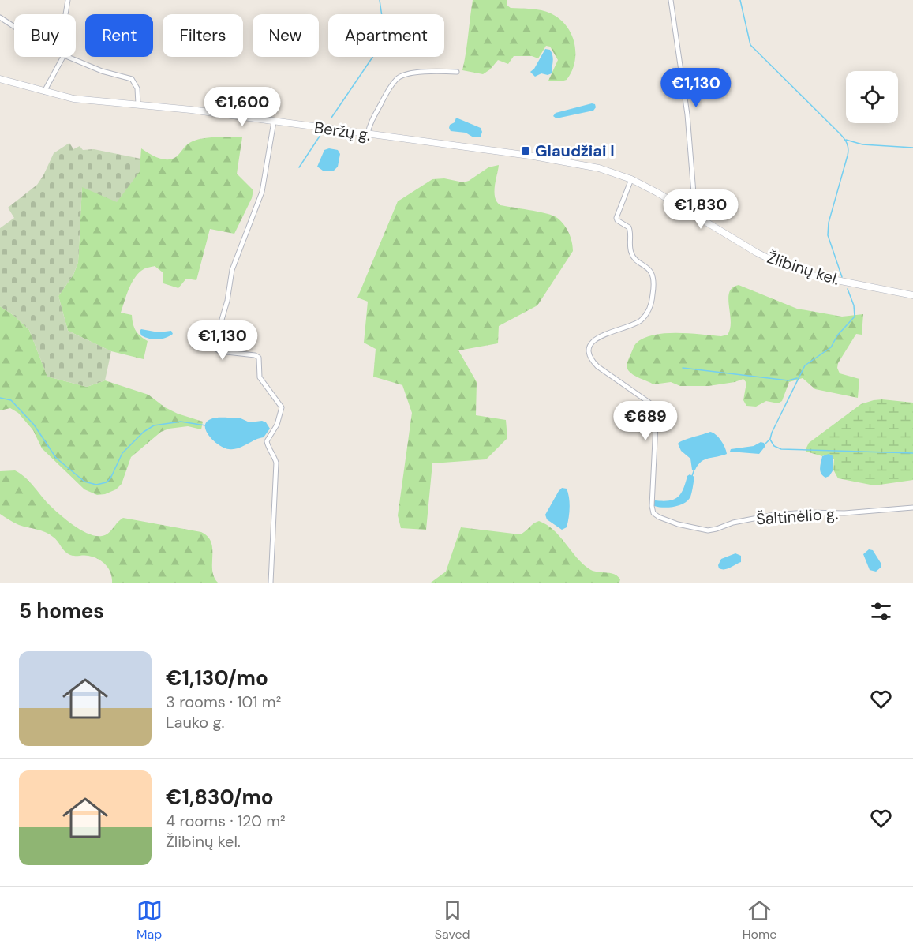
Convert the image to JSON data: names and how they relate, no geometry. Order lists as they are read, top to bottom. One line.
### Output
{"streets":{"main road":["Beržų g.","Žlibinų kel."],"street":["Šaltinėlio g."]},"crossings":[["Beržų g.","Žlibinų kel."],["Žlibinų kel.","Šaltinėlio g."]],"places":{"transit":["Glaudžiai I"]},"page":{"chip":["Buy","Rent","Filters","New","Apartment"],"price":["€1,130","€1,600","€1,830","€1,130","€689"],"heading":"5 homes","list":[{"name":"€1,130/mo","note":"3 rooms · 101 m² · Lauko g."},{"name":"€1,830/mo","note":"4 rooms · 120 m² · Žlibinų kel."}],"tabs":["Map","Saved","Home"]}}
